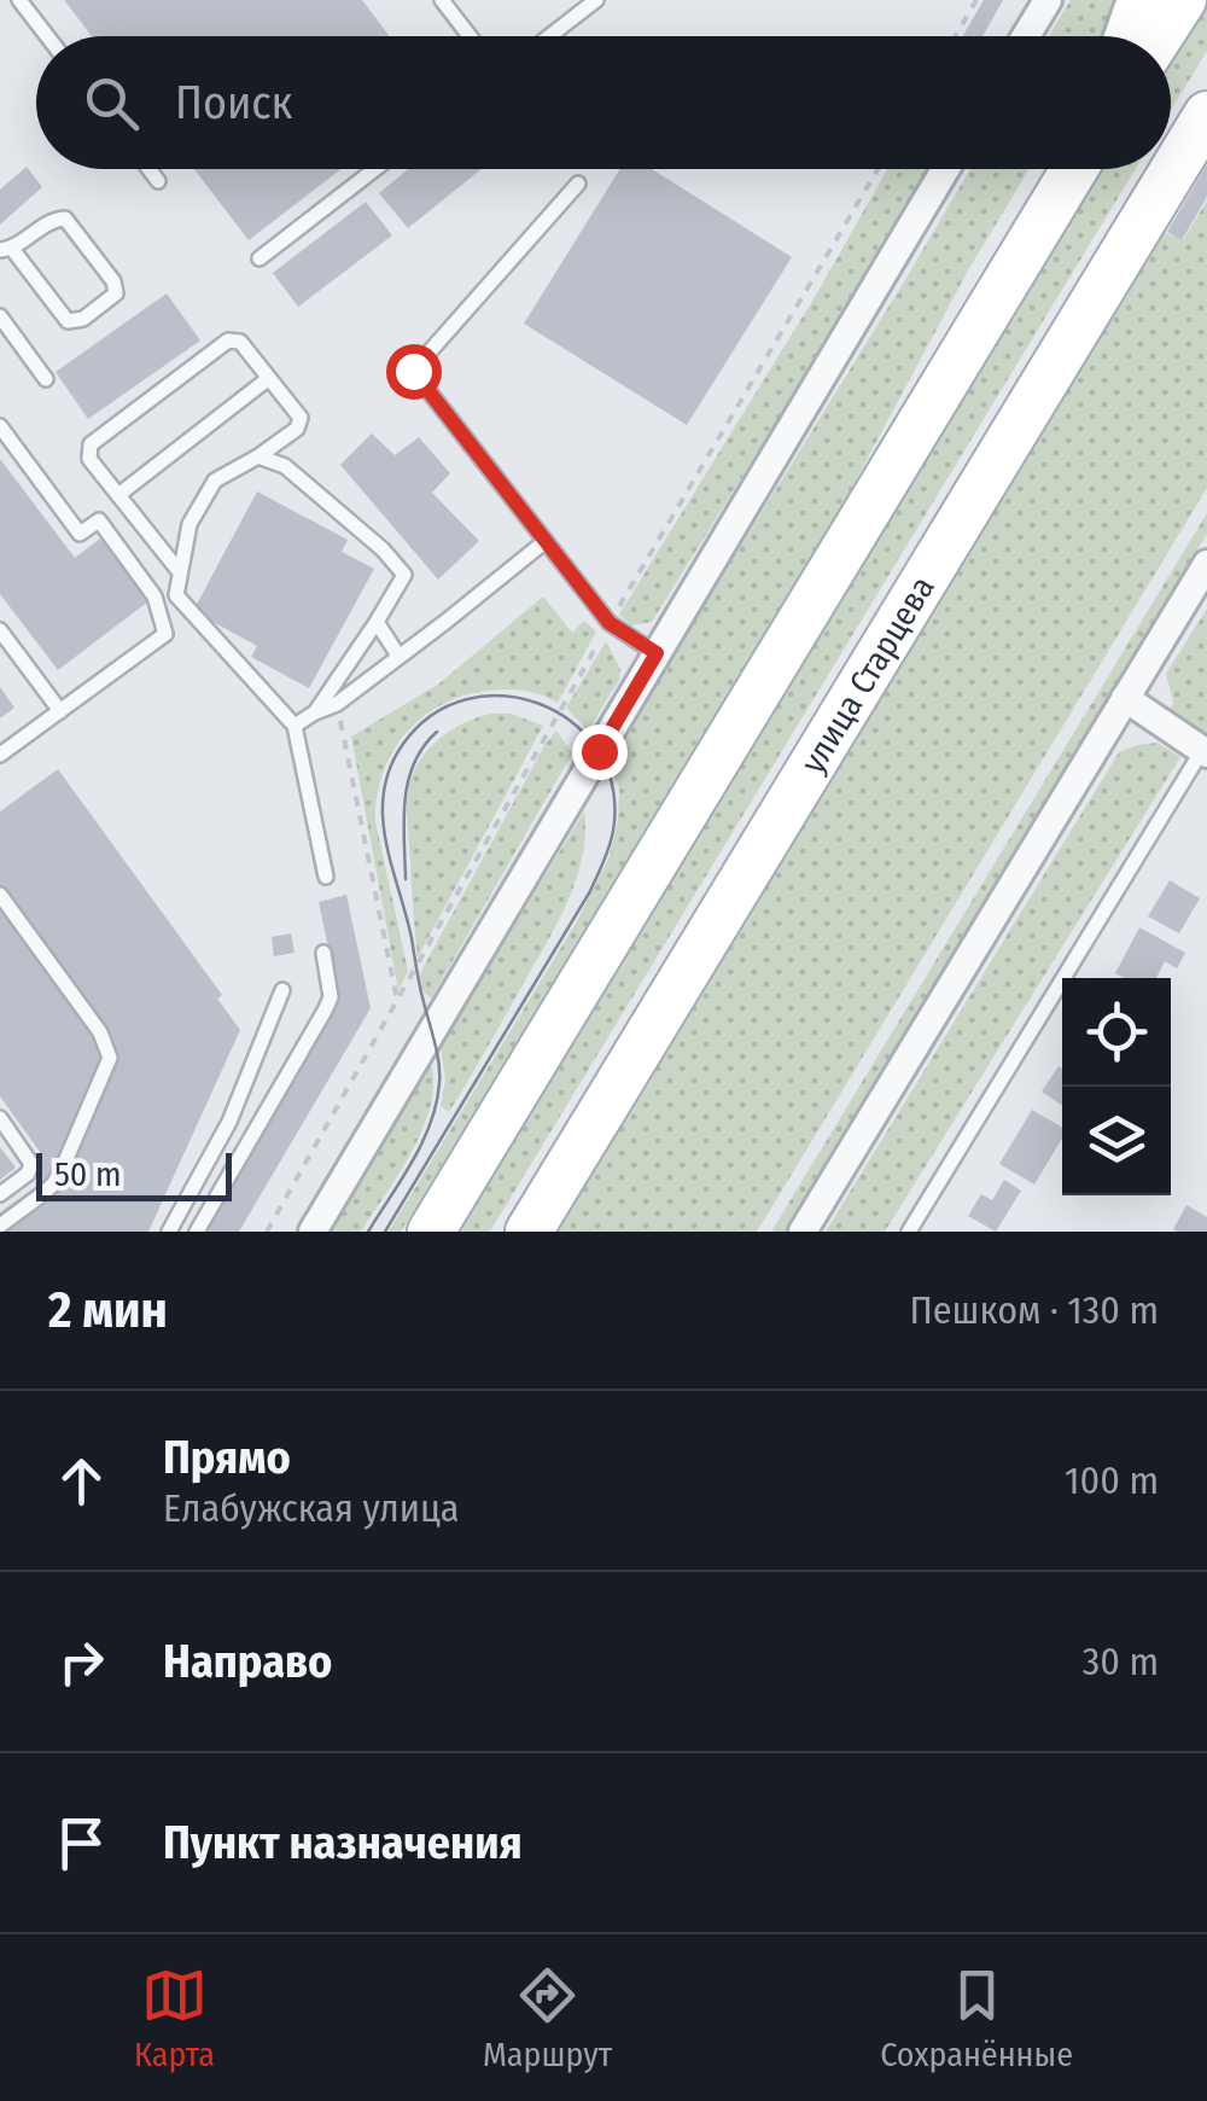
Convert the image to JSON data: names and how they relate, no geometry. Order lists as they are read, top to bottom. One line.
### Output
{"streets":{"main road":["улица Старцева"]},"scale_bar":"50 m","page":{"search":"Поиск","scale":"50 m","heading":["2 мин","Пешком · 130 m"],"list":[["Прямо","Елабужская улица","100 m"],["Направо","30 m"],"Пункт назначения"],"nav":["Карта","Маршрут","Сохранённые"]}}
